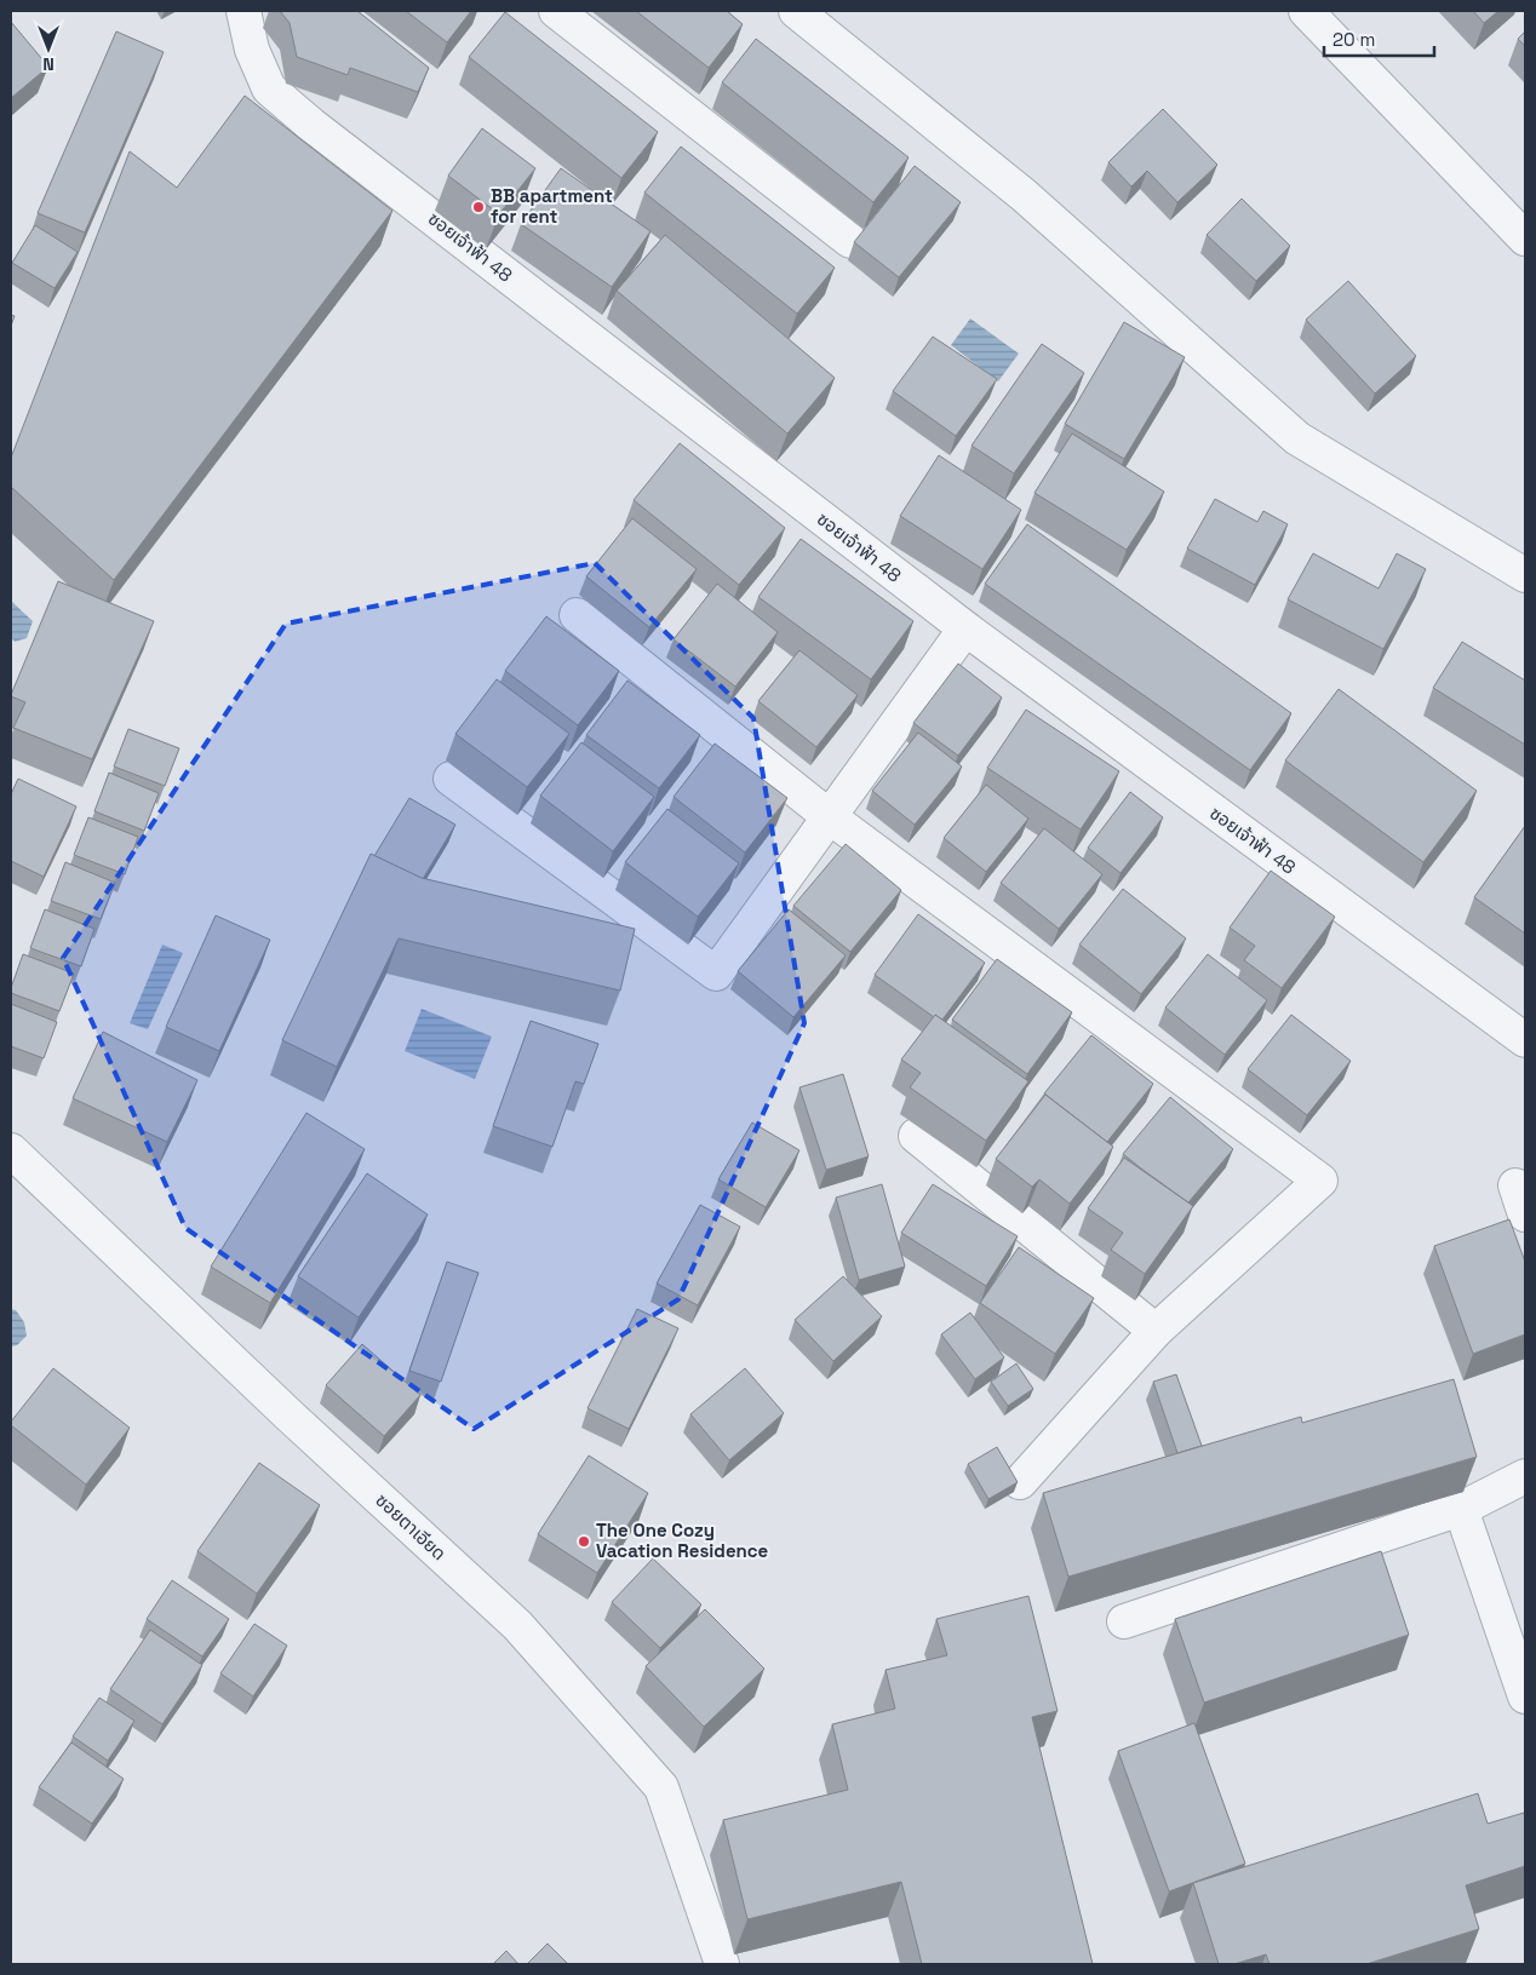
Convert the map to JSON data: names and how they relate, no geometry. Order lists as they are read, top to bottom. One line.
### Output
{"streets":{"street":["ซอยเจ้าฟ้า 48","ซอยตาเอียด"]},"places":["BB apartment for rent","The One Cozy Vacation Residence"],"scale_bar":"20 m","north":"bottom"}
